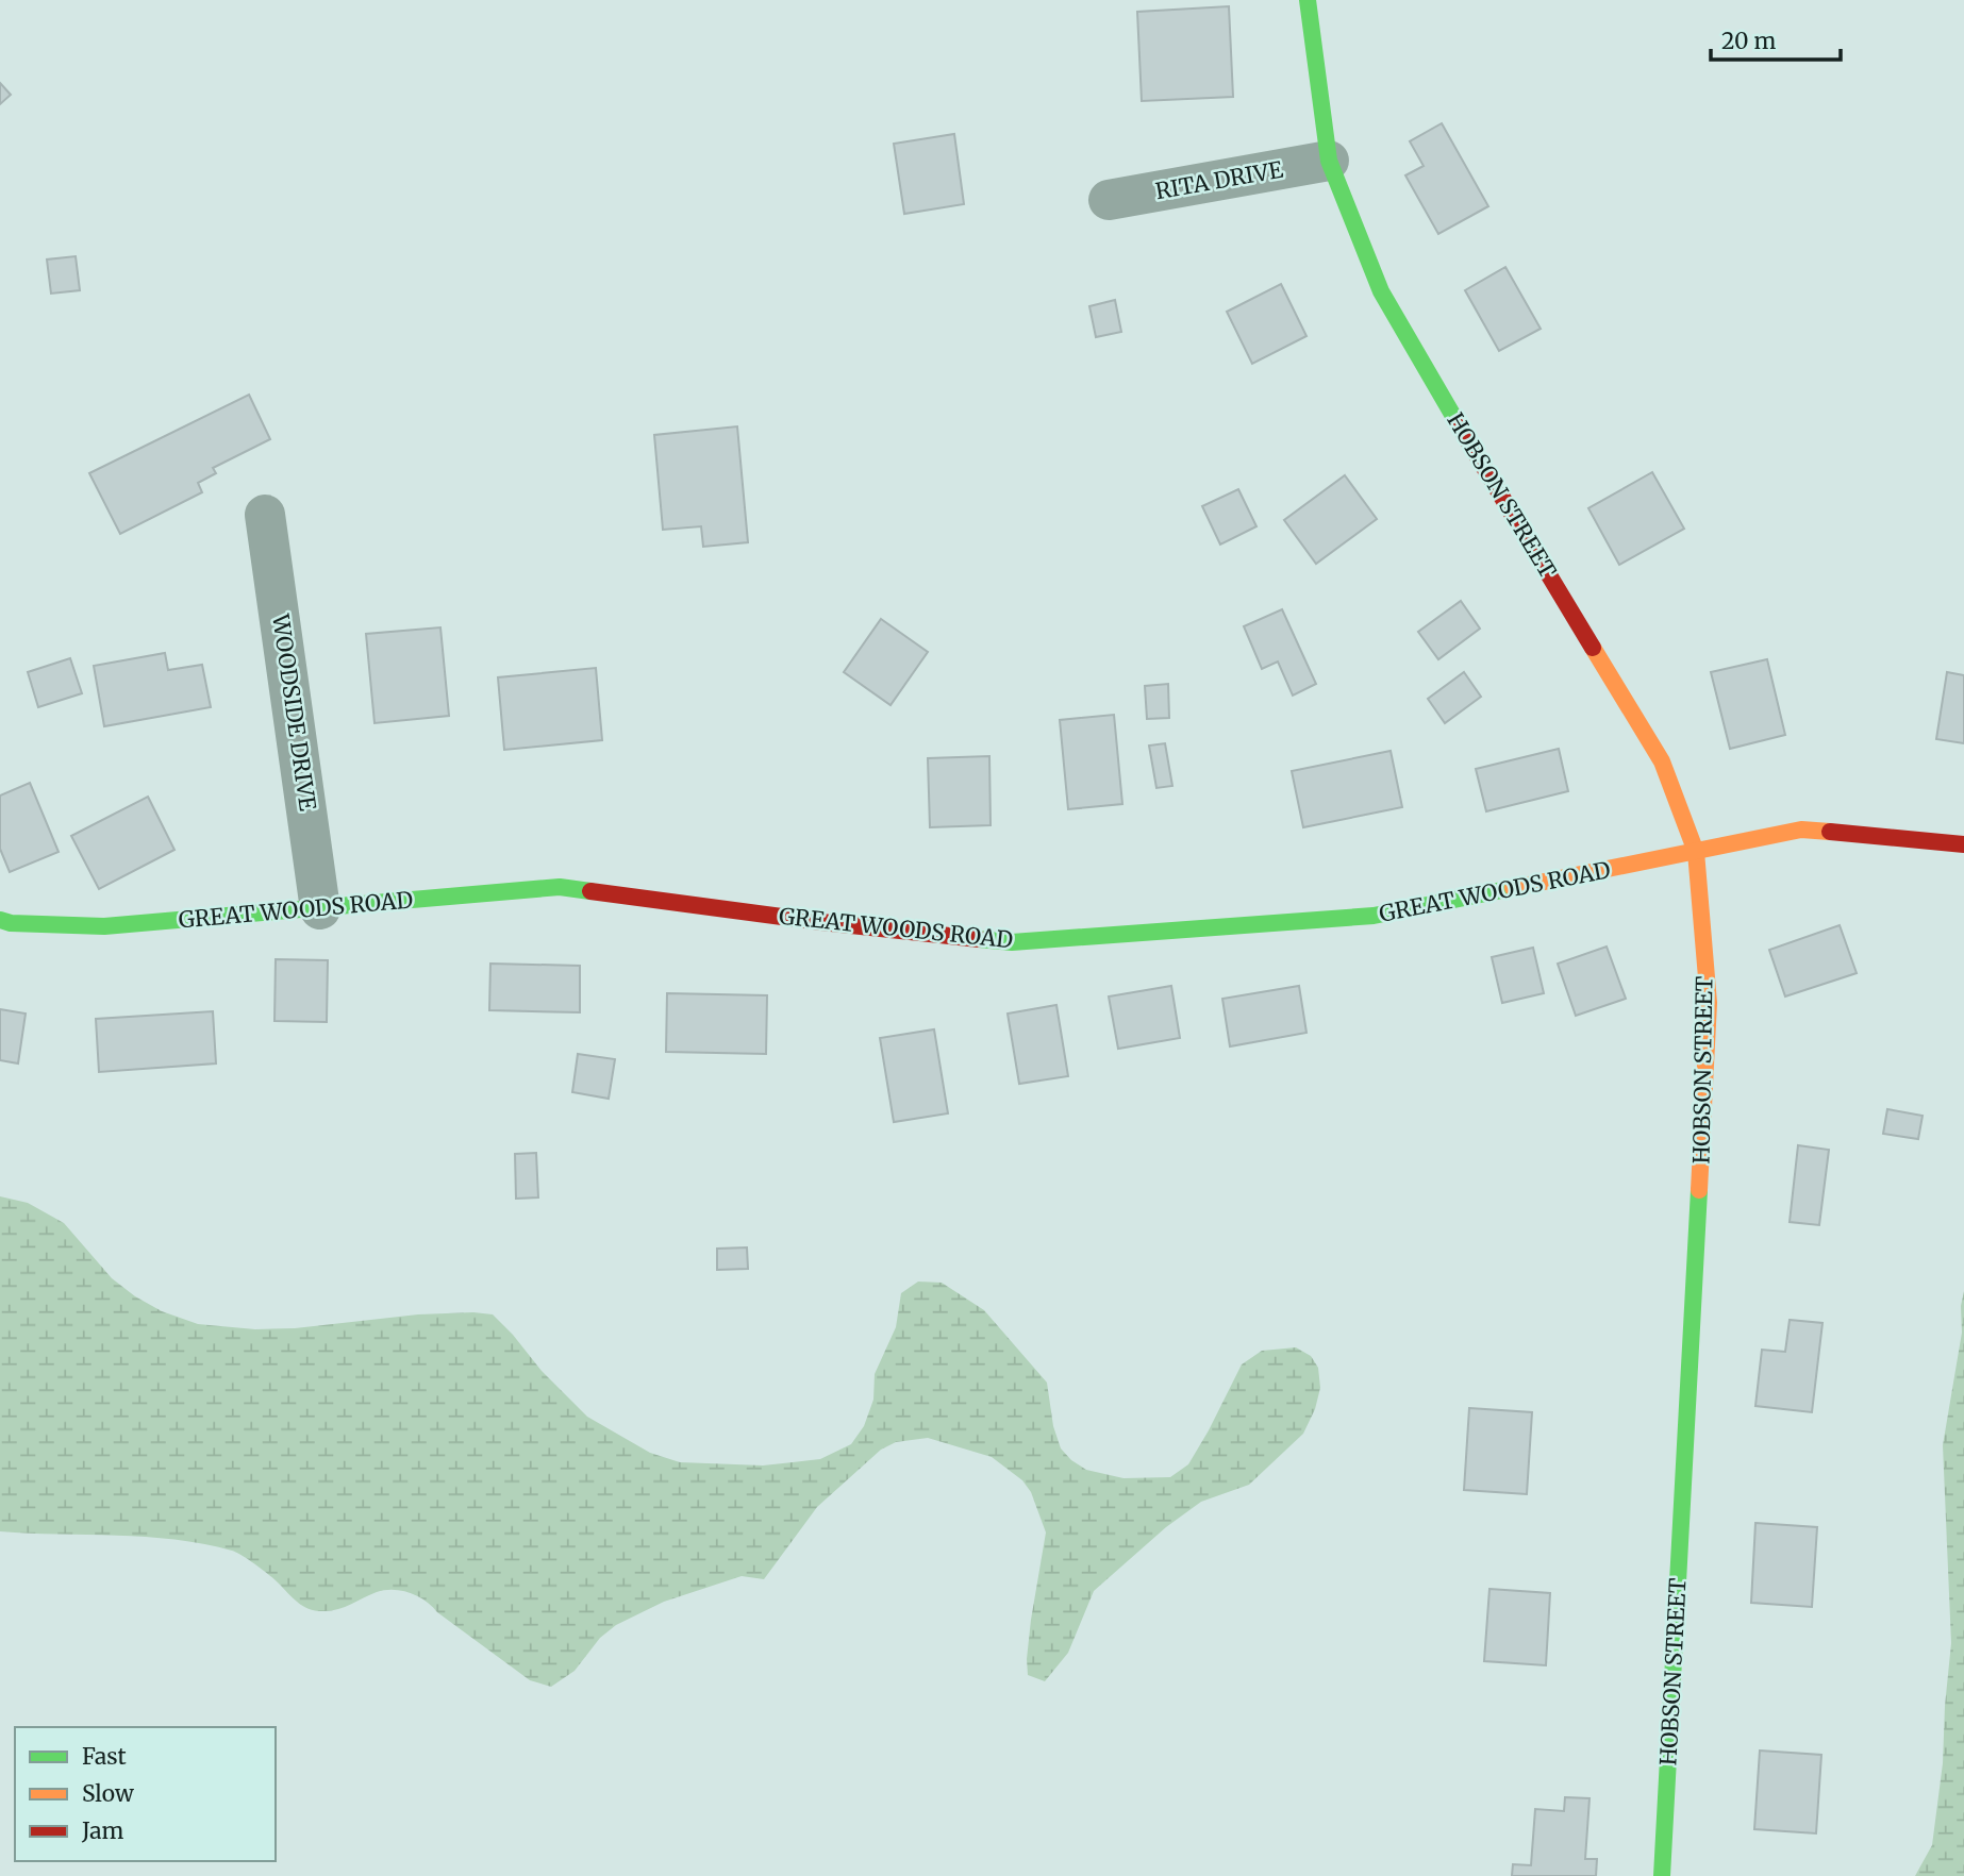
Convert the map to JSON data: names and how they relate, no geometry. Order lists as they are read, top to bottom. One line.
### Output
{"streets":{"street":["RITA DRIVE","HOBSON STREET","WOODSIDE DRIVE","GREAT WOODS ROAD"]},"crossings":[["RITA DRIVE","HOBSON STREET"],["HOBSON STREET","GREAT WOODS ROAD"],["WOODSIDE DRIVE","GREAT WOODS ROAD"]],"legend":["Fast","Slow","Jam"],"scale_bar":"20 m"}
